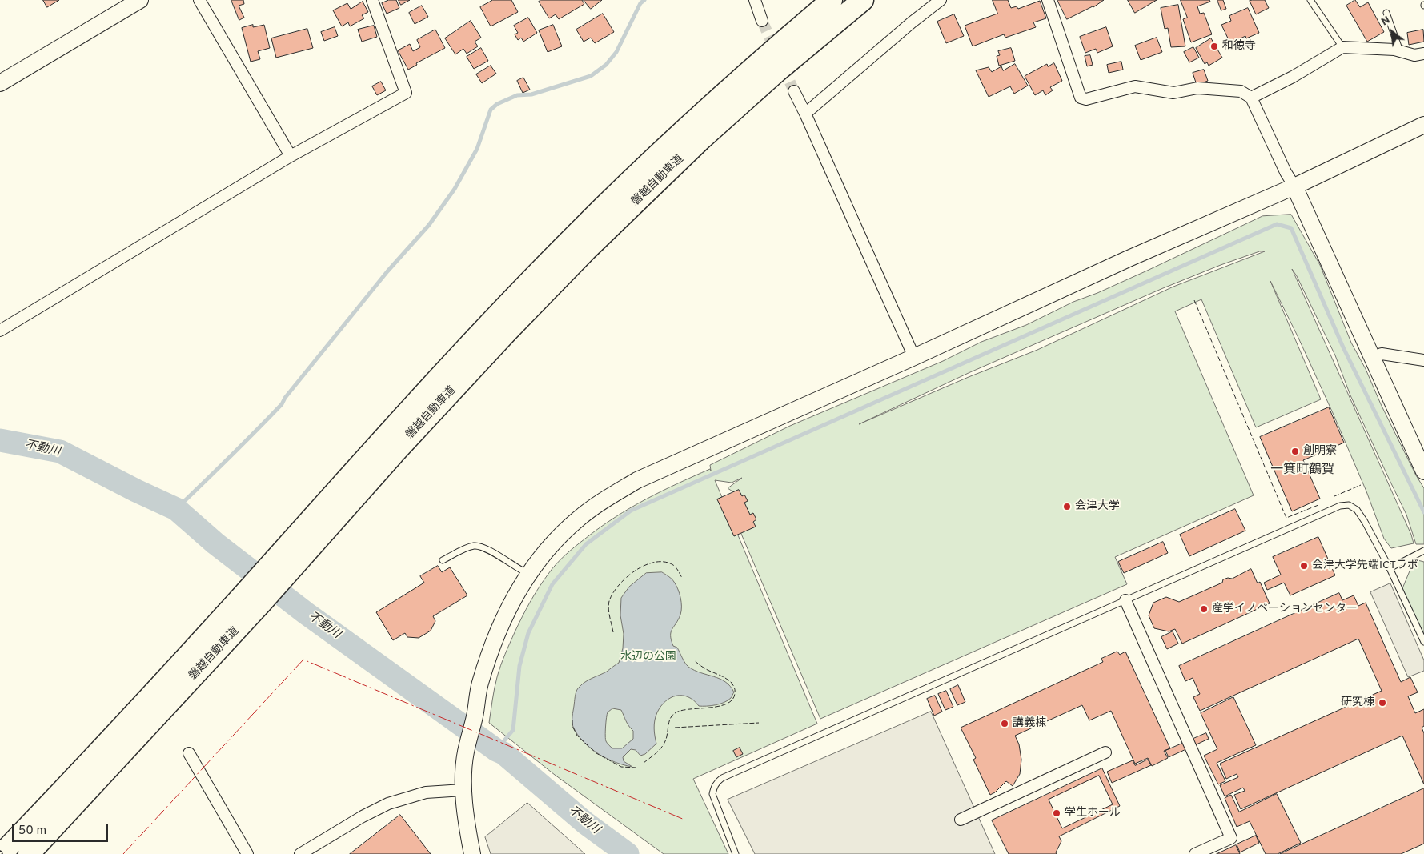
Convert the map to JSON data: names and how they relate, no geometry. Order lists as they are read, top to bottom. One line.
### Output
{"streets":{"highway":["磐越自動車道"]},"districts":["一箕町鶴賀"],"water":["不動川"],"parks":["水辺の公園"],"places":["和徳寺","創明寮","会津大学","会津大学先端ICTラボ","産学イノベーションセンター","研究棟","講義棟","学生ホール"],"scale_bar":"50 m","north":"top left"}
